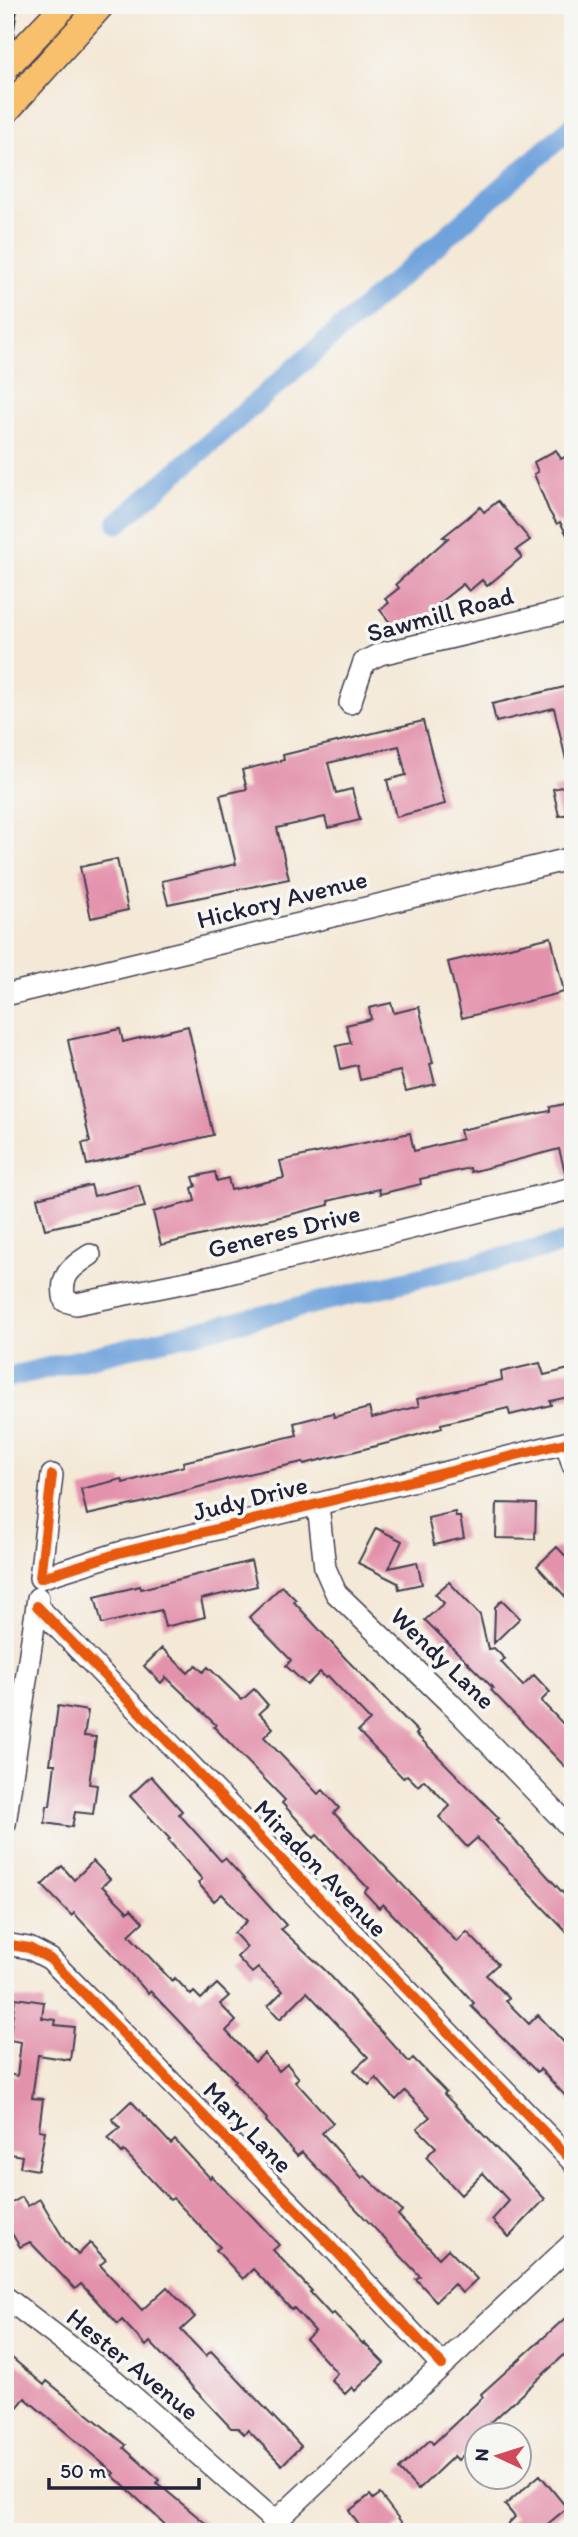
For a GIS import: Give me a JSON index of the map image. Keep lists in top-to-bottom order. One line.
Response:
{"streets":{"street":["Sawmill Road","Hickory Avenue","Generes Drive","Judy Drive","Wendy Lane","Miradon Avenue","Mary Lane","Hester Avenue"]},"crossings":[["Judy Drive","Wendy Lane"]],"scale_bar":"50 m","north":"left"}
